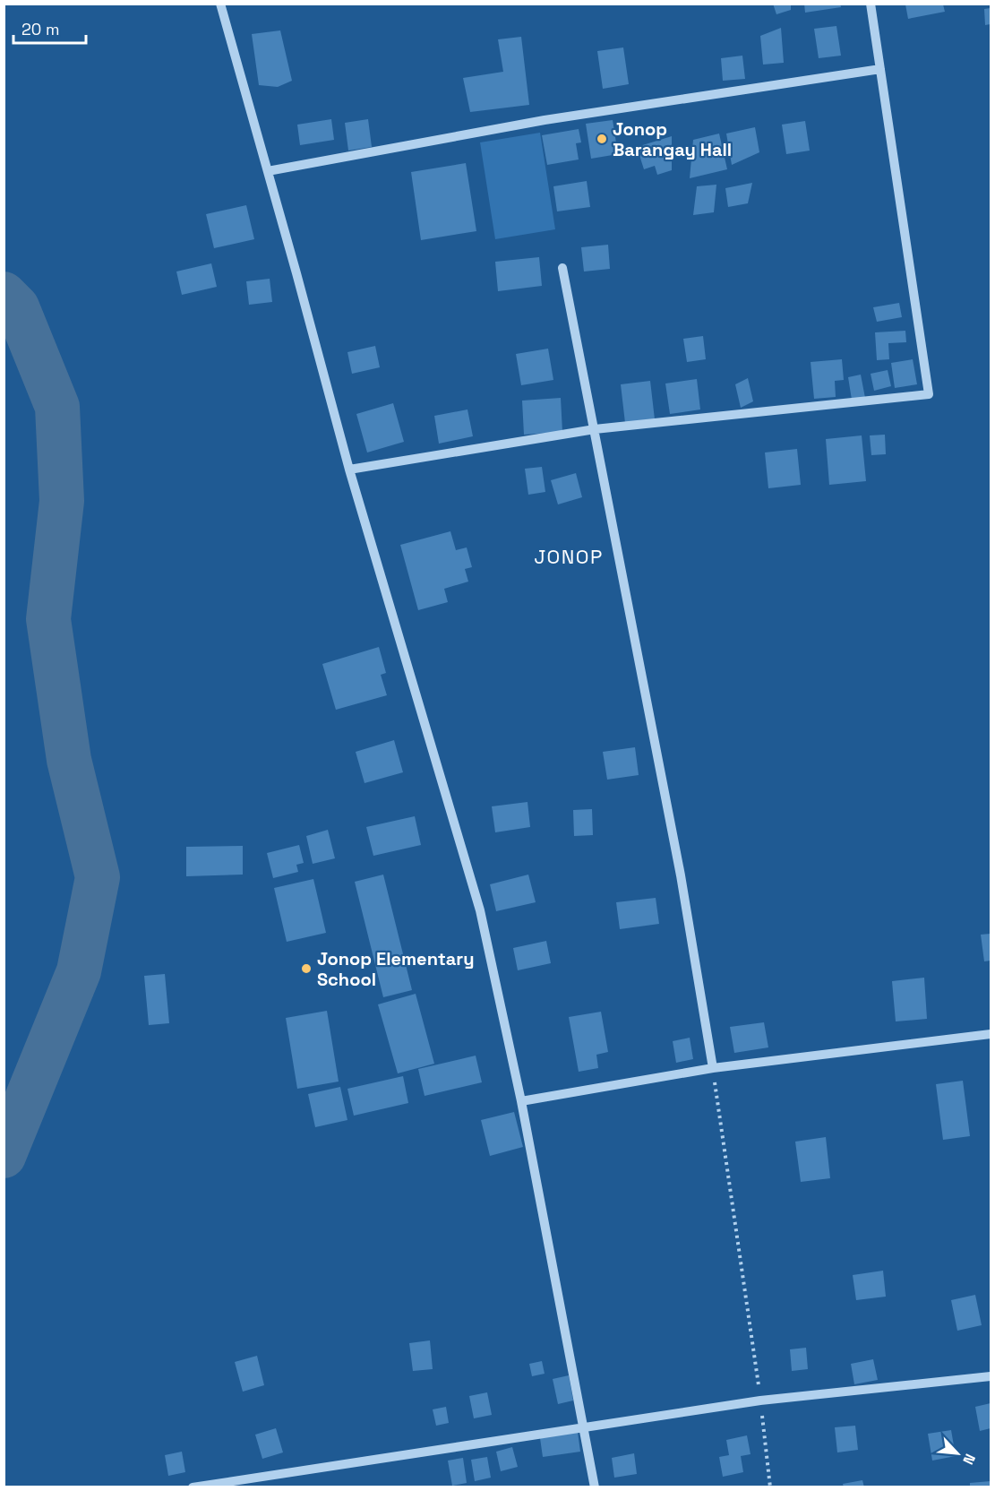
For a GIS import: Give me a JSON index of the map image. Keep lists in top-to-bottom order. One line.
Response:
{"districts":["JONOP"],"places":["Jonop Barangay Hall","Jonop Elementary School"],"scale_bar":"20 m","north":"bottom right"}
